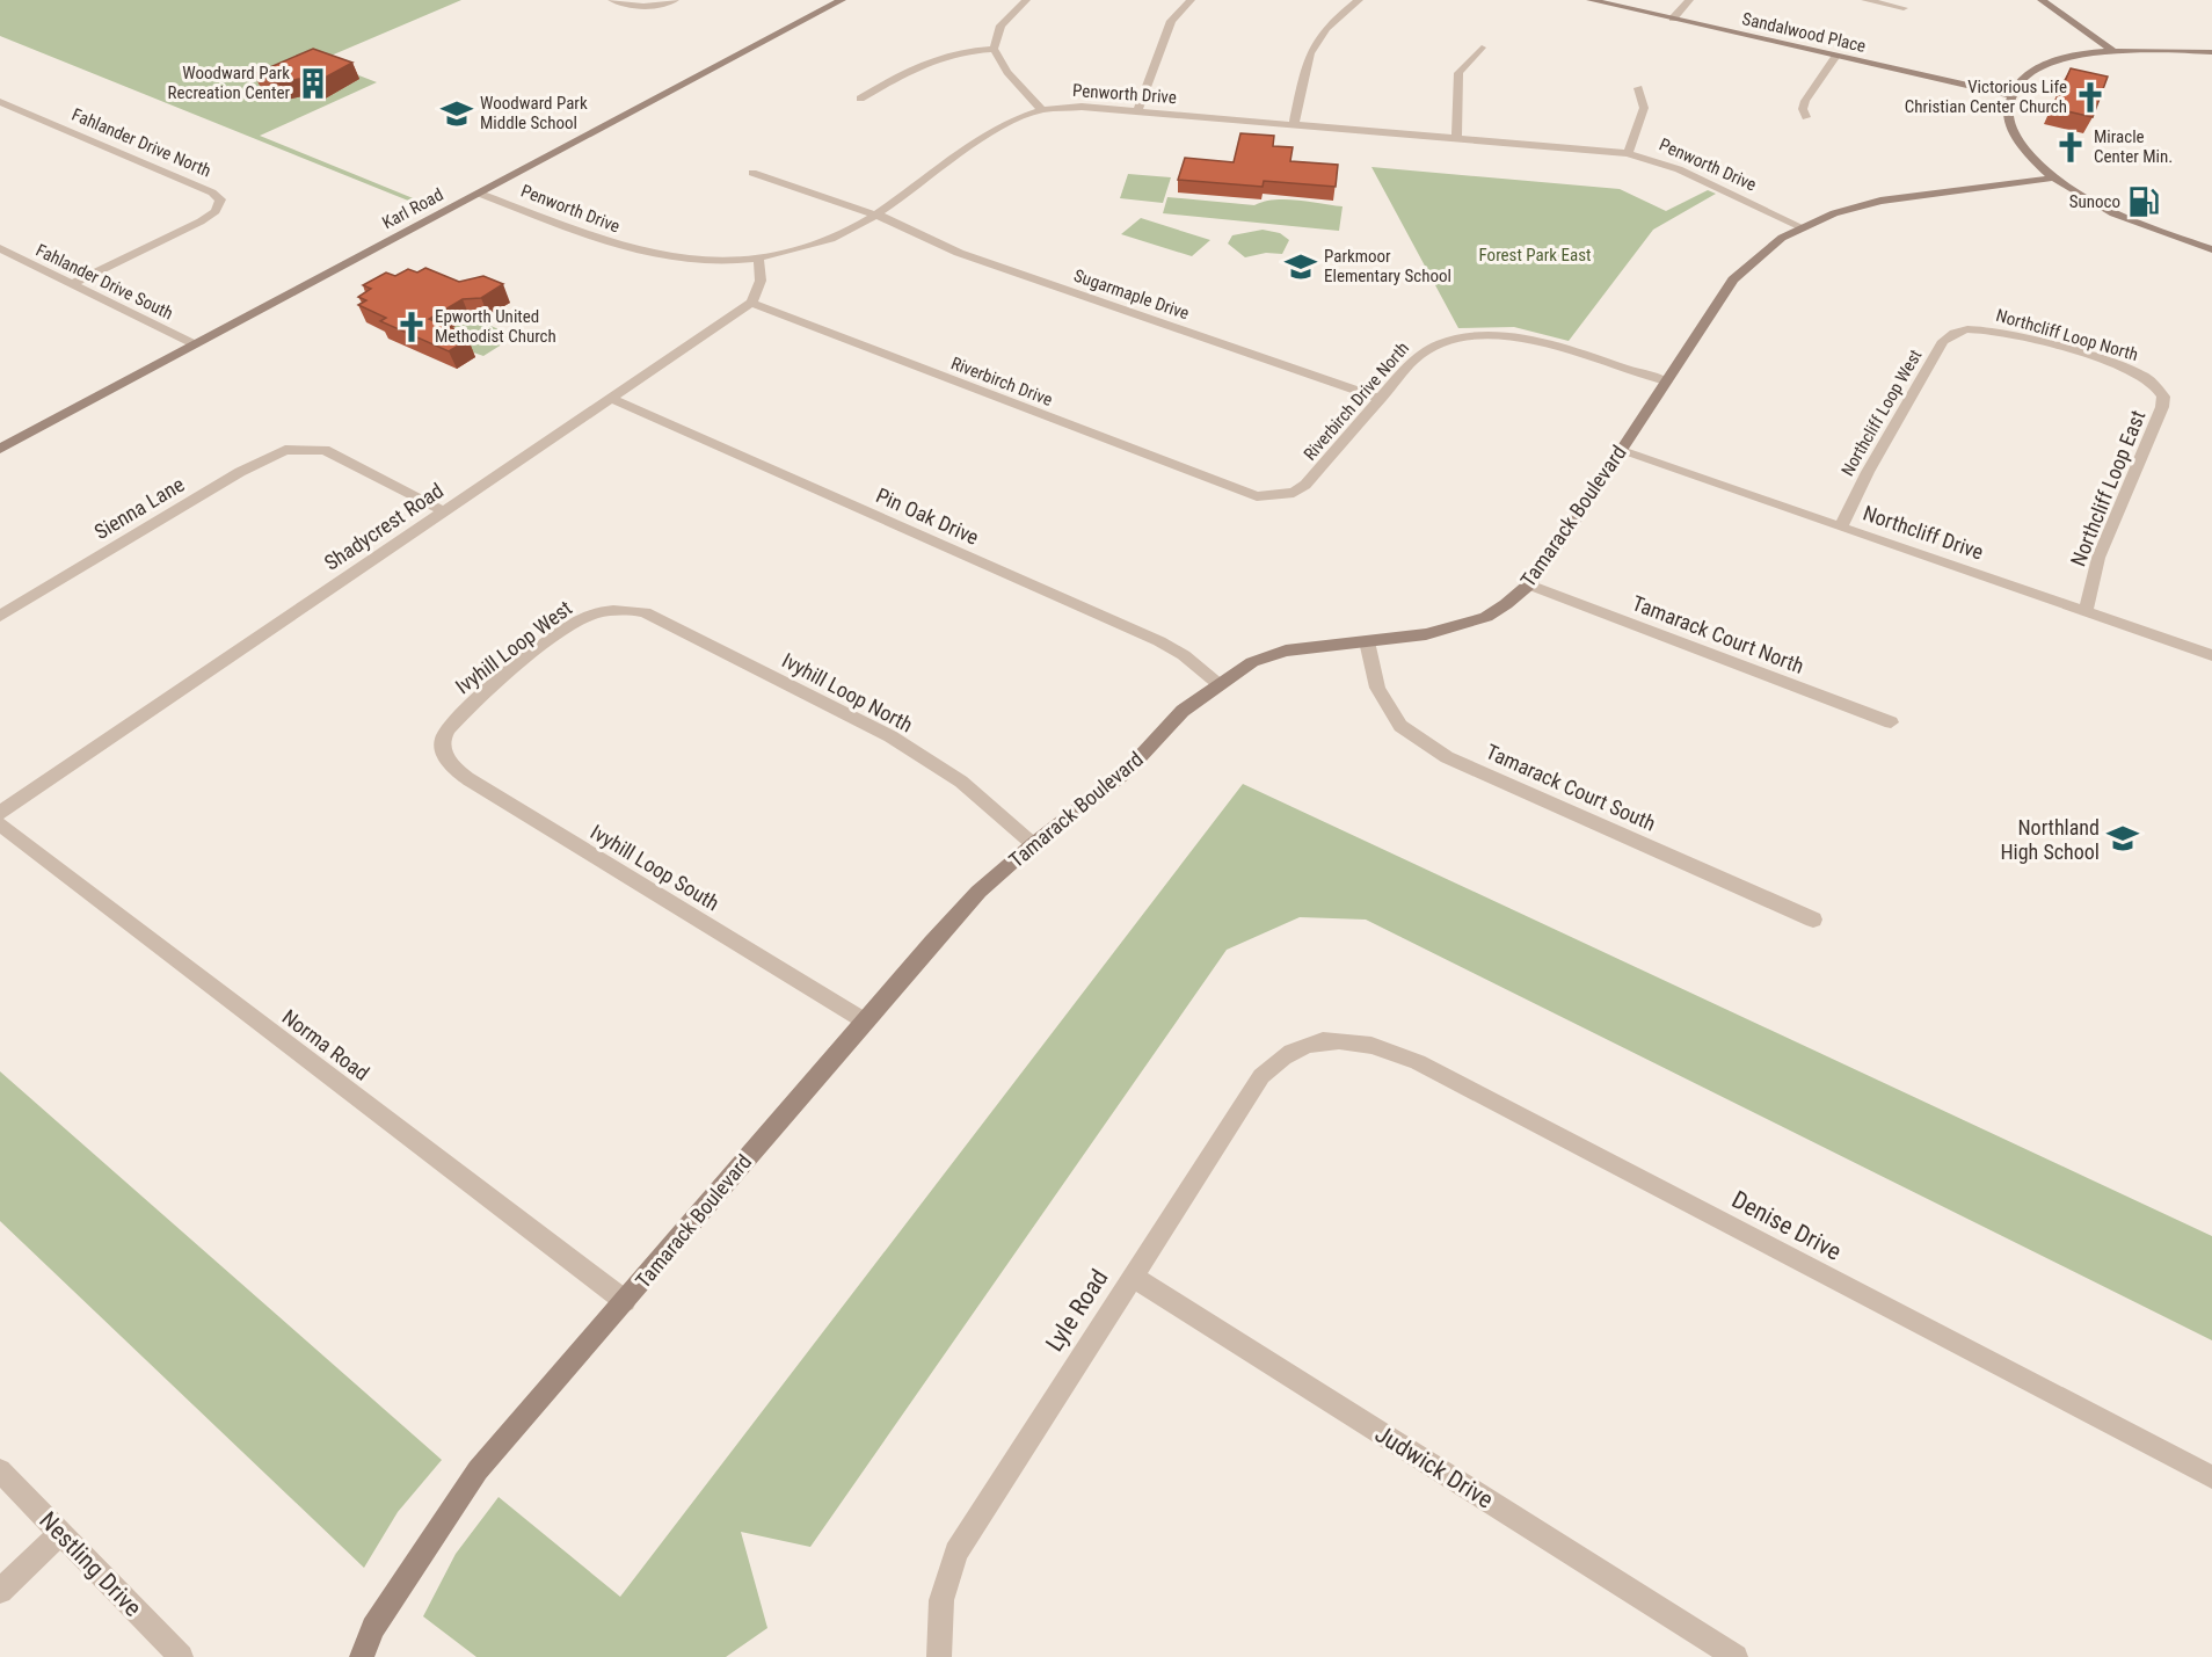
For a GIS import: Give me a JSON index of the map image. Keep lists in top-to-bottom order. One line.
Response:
{"streets":{"street":["Sandalwood Place","Penworth Drive","Fahlander Drive North","Karl Road","Fahlander Drive South","Sugarmaple Drive","Northcliff Loop North","Riverbirch Drive","Riverbirch Drive North","Northcliff Loop West","Northcliff Loop East","Sienna Lane","Pin Oak Drive","Tamarack Boulevard","Shadycrest Road","Northcliff Drive","Tamarack Court North","Ivyhill Loop West","Ivyhill Loop North","Tamarack Court South","Ivyhill Loop South","Norma Road","Denise Drive","Lyle Road","Judwick Drive","Nestling Drive"]},"crossings":[["Penworth Drive","Karl Road"],["Penworth Drive","Sugarmaple Drive"],["Penworth Drive","Tamarack Boulevard"],["Fahlander Drive North","Fahlander Drive South"],["Karl Road","Fahlander Drive South"],["Sugarmaple Drive","Riverbirch Drive North"],["Northcliff Loop North","Northcliff Loop West"],["Northcliff Loop North","Northcliff Loop East"],["Riverbirch Drive","Riverbirch Drive North"],["Riverbirch Drive","Shadycrest Road"],["Riverbirch Drive North","Tamarack Boulevard"],["Northcliff Loop West","Northcliff Drive"],["Northcliff Loop East","Northcliff Drive"],["Sienna Lane","Shadycrest Road"],["Pin Oak Drive","Tamarack Boulevard"],["Pin Oak Drive","Shadycrest Road"],["Tamarack Boulevard","Northcliff Drive"],["Tamarack Boulevard","Tamarack Court North"],["Tamarack Boulevard","Ivyhill Loop North"],["Tamarack Boulevard","Tamarack Court South"],["Tamarack Boulevard","Ivyhill Loop South"],["Tamarack Boulevard","Norma Road"],["Ivyhill Loop West","Ivyhill Loop North"],["Ivyhill Loop West","Ivyhill Loop South"],["Denise Drive","Lyle Road"],["Lyle Road","Judwick Drive"]],"parks":["Forest Park East"],"places":{"building":["Woodward Park Recreation Center"],"church":["Victorious Life Christian Center Church","Miracle Center Min.","Epworth United Methodist Church"],"school or university":["Woodward Park Middle School","Parkmoor Elementary School","Northland High School"],"fuel station":["Sunoco"]}}
